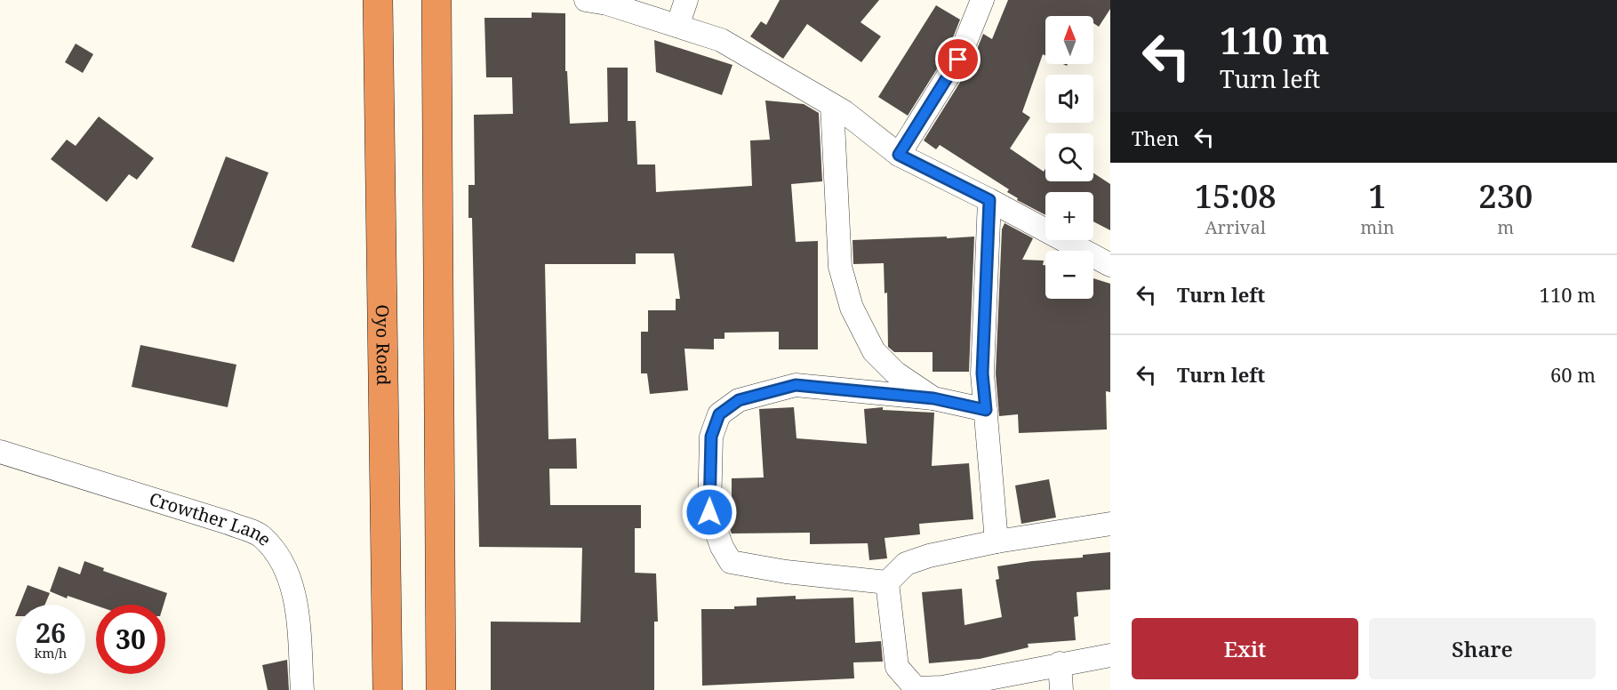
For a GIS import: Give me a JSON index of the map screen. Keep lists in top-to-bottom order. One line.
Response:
{"streets":{"highway":["Oyo Road"],"street":["Crowther Lane"]},"north":"top","page":{"turn":["110 m","Turn left"],"map_buttons":["+","−"],"then":"Then","eta":["15:08","Arrival","1","min","230","m"],"list":[{"name":"Turn left","value":"110 m"},{"name":"Turn left","value":"60 m"}],"speed":"26 km/h","limit":"30","buttons":["Exit","Share"]}}
